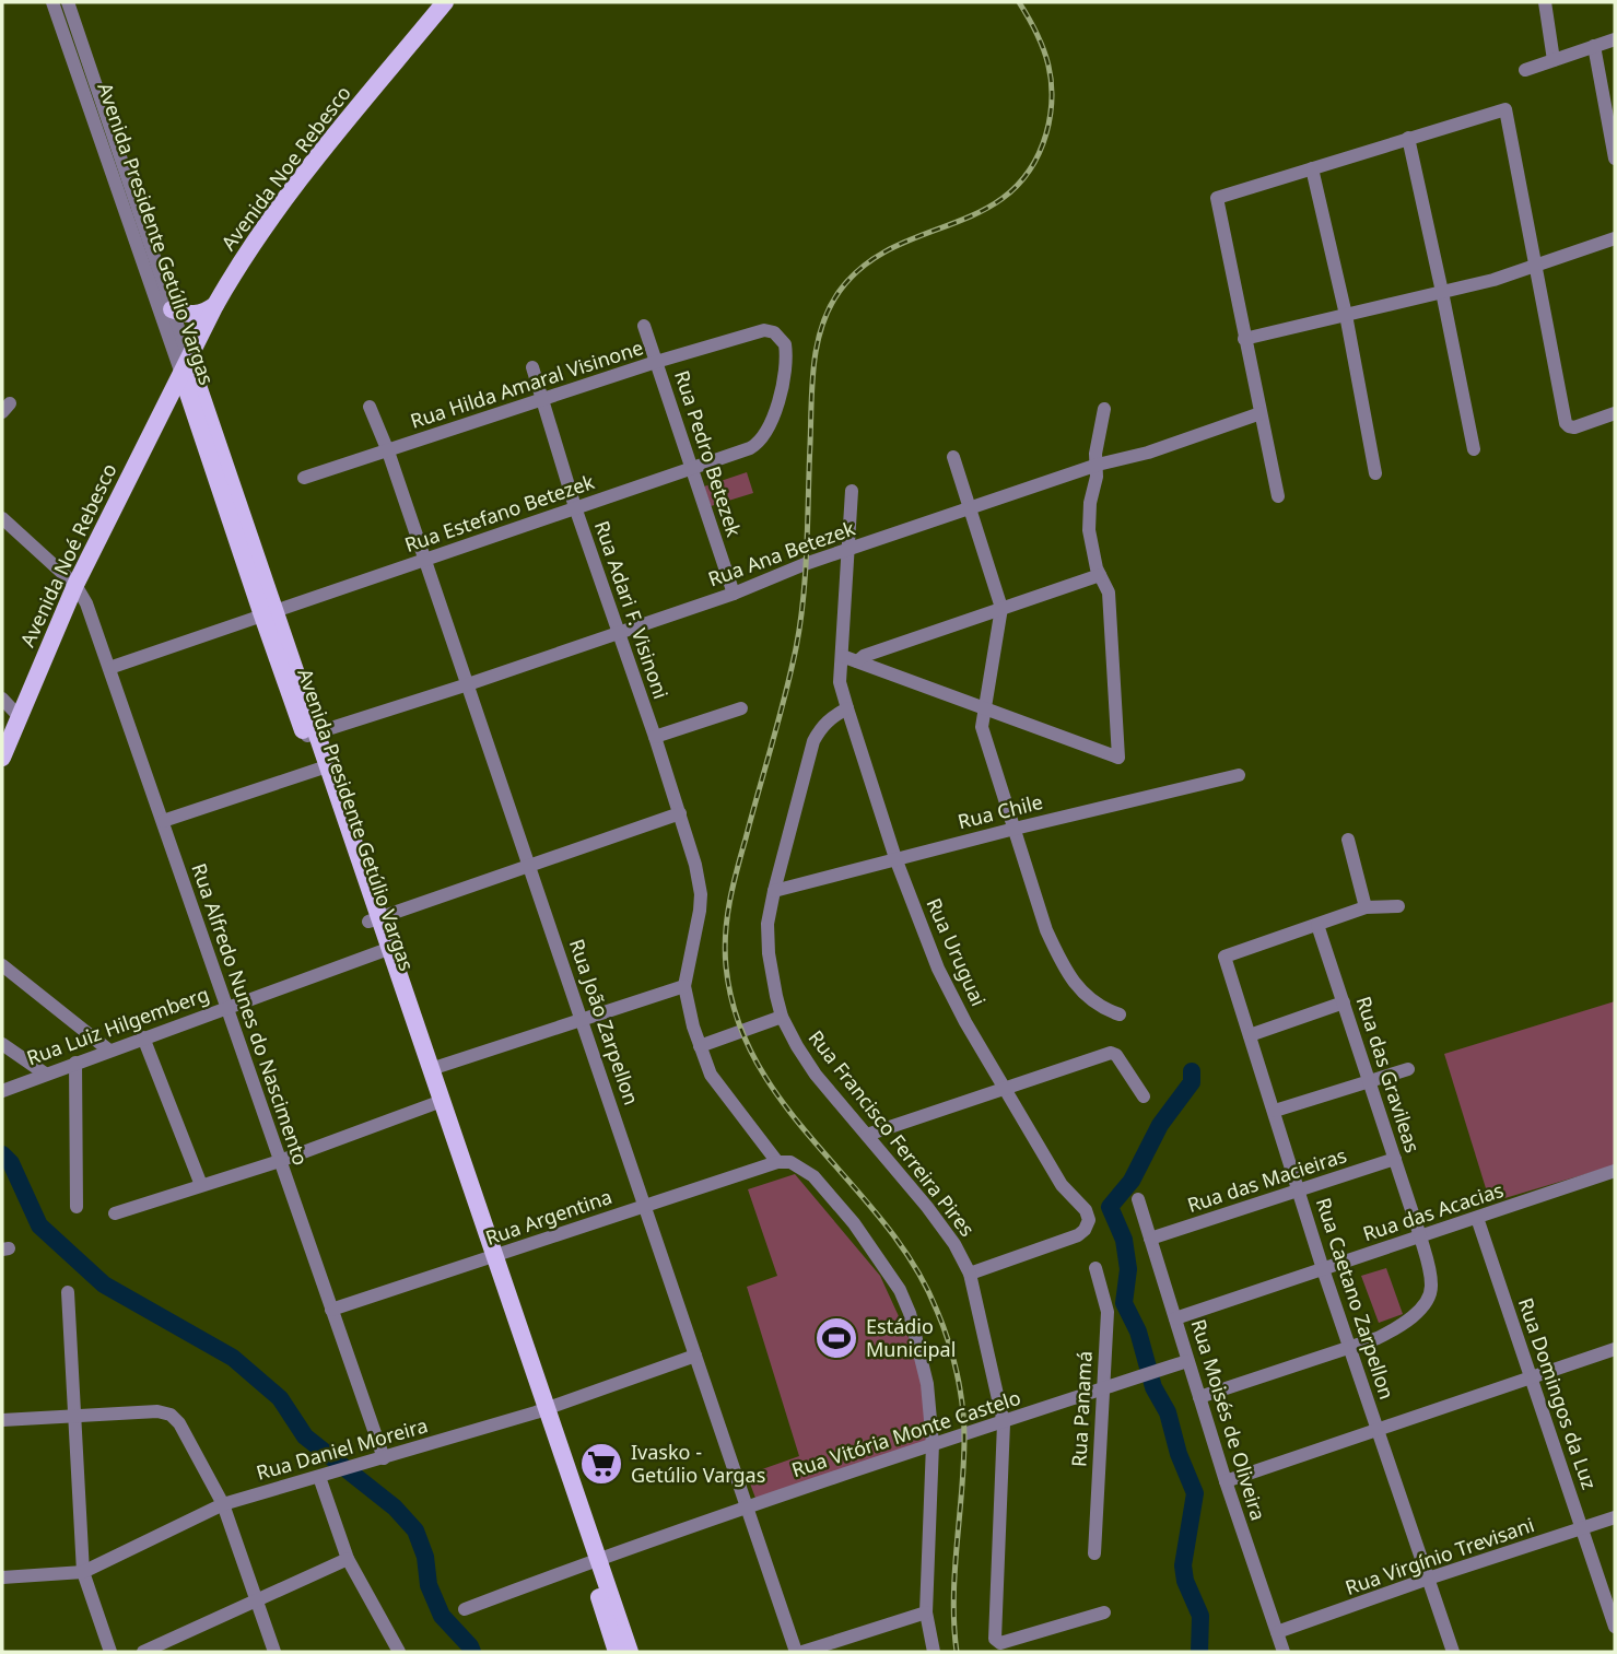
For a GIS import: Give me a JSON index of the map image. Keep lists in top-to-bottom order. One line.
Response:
{"streets":{"main road":["Avenida Noe Rebesco","Avenida Presidente Getúlio Vargas","Avenida Noé Rebesco"],"street":["Rua Hilda Amaral Visinone","Rua Pedro Betezek","Rua Estefano Betezek","Rua Ana Betezek","Rua Adari F. Visinoni","Rua Chile","Rua Uruguai","Rua Alfredo Nunes do Nascimento","Rua João Zarpellon","Rua Luiz Hilgemberg","Rua das Gravileas","Rua Francisco Ferreira Pires","Rua das Macieiras","Rua das Acacias","Rua Argentina","Rua Caetano Zarpellon","Rua Domingos da Luz","Rua Panamá","Rua Moisés de Oliveira","Rua Vitória Monte Castelo","Rua Daniel Moreira","Rua Virgínio Trevisani"]},"crossings":[["Avenida Noe Rebesco","Avenida Presidente Getúlio Vargas"],["Avenida Noe Rebesco","Avenida Noé Rebesco"],["Avenida Presidente Getúlio Vargas","Rua Estefano Betezek"],["Avenida Presidente Getúlio Vargas","Rua Ana Betezek"],["Avenida Presidente Getúlio Vargas","Avenida Noé Rebesco"],["Avenida Presidente Getúlio Vargas","Rua Luiz Hilgemberg"],["Avenida Presidente Getúlio Vargas","Rua Argentina"],["Avenida Presidente Getúlio Vargas","Rua Vitória Monte Castelo"],["Avenida Presidente Getúlio Vargas","Rua Daniel Moreira"],["Rua Hilda Amaral Visinone","Rua Pedro Betezek"],["Rua Hilda Amaral Visinone","Rua Estefano Betezek"],["Rua Hilda Amaral Visinone","Rua Adari F. Visinoni"],["Rua Hilda Amaral Visinone","Rua João Zarpellon"],["Rua Pedro Betezek","Rua Estefano Betezek"],["Rua Pedro Betezek","Rua Ana Betezek"],["Rua Estefano Betezek","Rua Adari F. Visinoni"],["Rua Estefano Betezek","Rua Alfredo Nunes do Nascimento"],["Rua Estefano Betezek","Rua João Zarpellon"],["Rua Ana Betezek","Rua Adari F. Visinoni"],["Rua Ana Betezek","Rua Uruguai"],["Rua Ana Betezek","Rua João Zarpellon"],["Avenida Noé Rebesco","Rua Alfredo Nunes do Nascimento"],["Rua Chile","Rua Uruguai"],["Rua Chile","Rua Francisco Ferreira Pires"],["Rua Uruguai","Rua Francisco Ferreira Pires"],["Rua Alfredo Nunes do Nascimento","Rua Luiz Hilgemberg"],["Rua Alfredo Nunes do Nascimento","Rua Argentina"],["Rua Alfredo Nunes do Nascimento","Rua Daniel Moreira"],["Rua João Zarpellon","Rua Argentina"],["Rua João Zarpellon","Rua Vitória Monte Castelo"],["Rua João Zarpellon","Rua Daniel Moreira"],["Rua das Gravileas","Rua das Macieiras"],["Rua das Gravileas","Rua das Acacias"],["Rua das Gravileas","Rua Caetano Zarpellon"],["Rua das Gravileas","Rua Moisés de Oliveira"],["Rua Francisco Ferreira Pires","Rua Vitória Monte Castelo"],["Rua das Macieiras","Rua Caetano Zarpellon"],["Rua das Macieiras","Rua Moisés de Oliveira"],["Rua das Acacias","Rua Caetano Zarpellon"],["Rua das Acacias","Rua Domingos da Luz"],["Rua das Acacias","Rua Moisés de Oliveira"],["Rua Caetano Zarpellon","Rua Virgínio Trevisani"],["Rua Domingos da Luz","Rua Virgínio Trevisani"],["Rua Panamá","Rua Vitória Monte Castelo"],["Rua Moisés de Oliveira","Rua Vitória Monte Castelo"],["Rua Moisés de Oliveira","Rua Virgínio Trevisani"]],"places":{"sports":["Estádio Municipal"],"supermarket":["Ivasko - Getúlio Vargas"]}}
